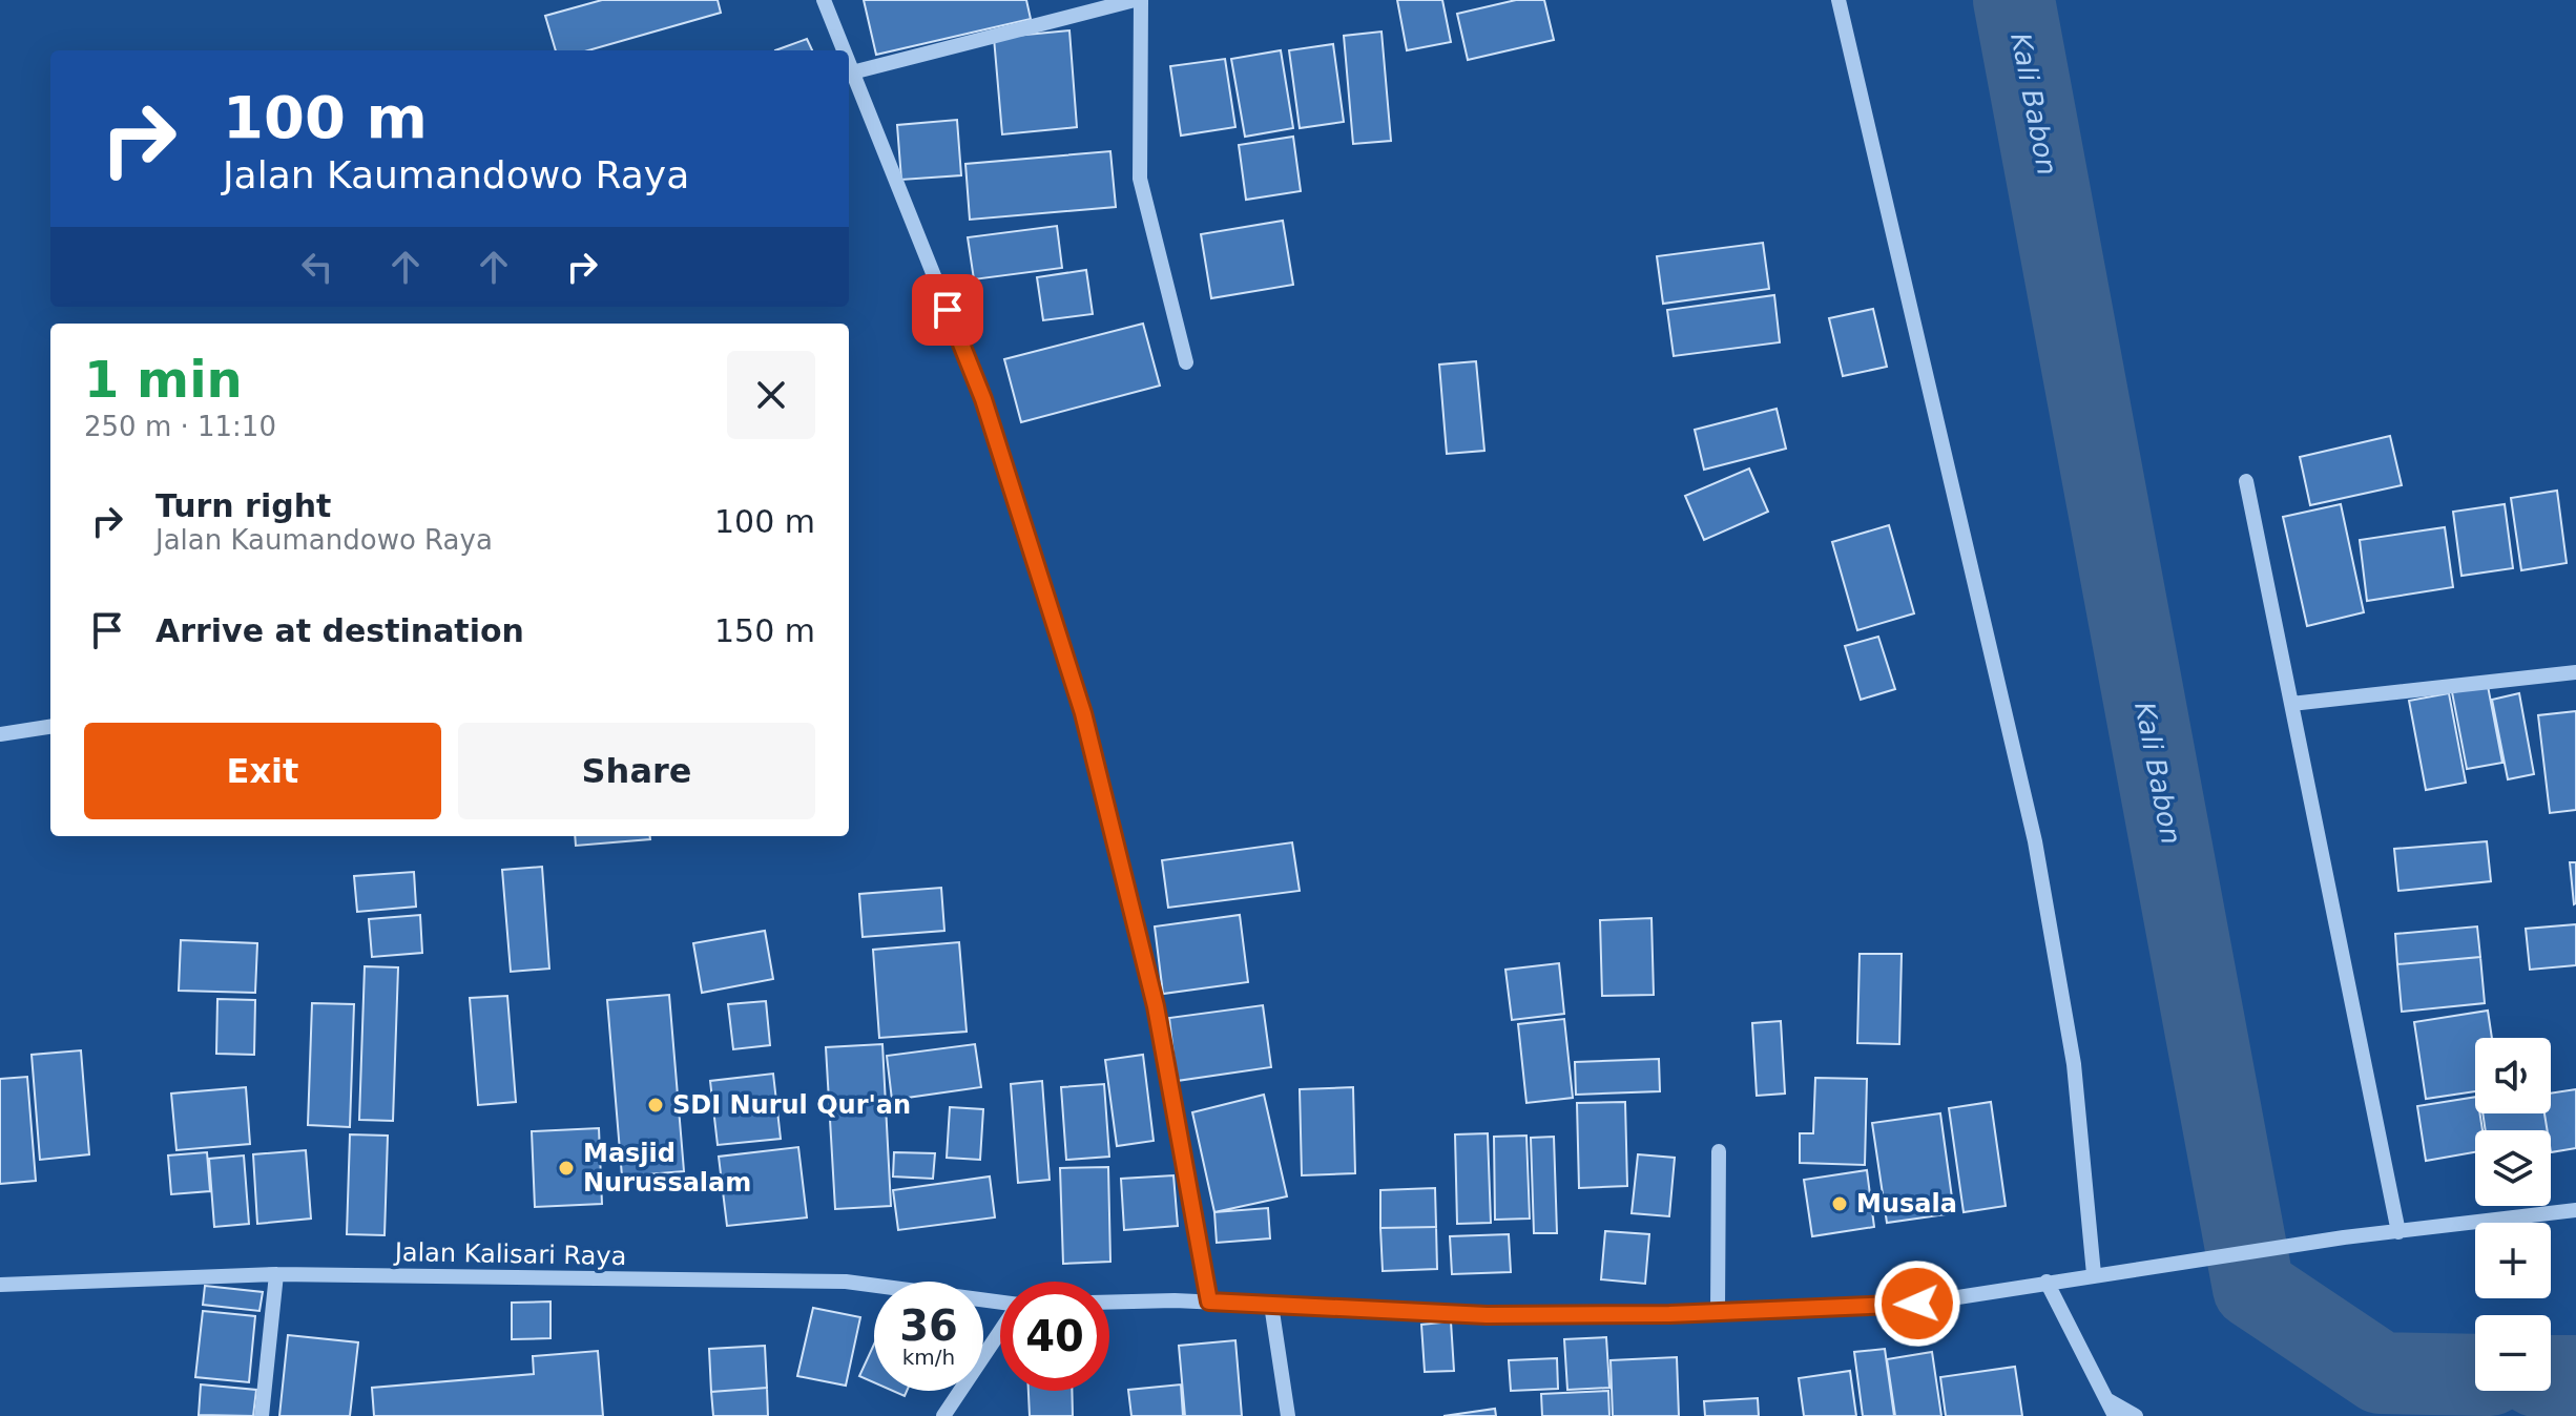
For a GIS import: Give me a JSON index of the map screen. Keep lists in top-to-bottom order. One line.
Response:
{"streets":{"street":["Jalan Kalisari Raya"]},"water":["Kali Babon"],"places":["SDI Nurul Qur'an","Masjid Nurussalam","Musala"],"page":{"turn":["100 m","Jalan Kaumandowo Raya"],"heading":["1 min","250 m · 11:10"],"list":[{"name":"Turn right","note":"Jalan Kaumandowo Raya","value":"100 m"},{"name":"Arrive at destination","value":"150 m"}],"buttons":["Exit","Share"],"map_buttons":["+","−"],"speed":"36 km/h","limit":"40"}}
